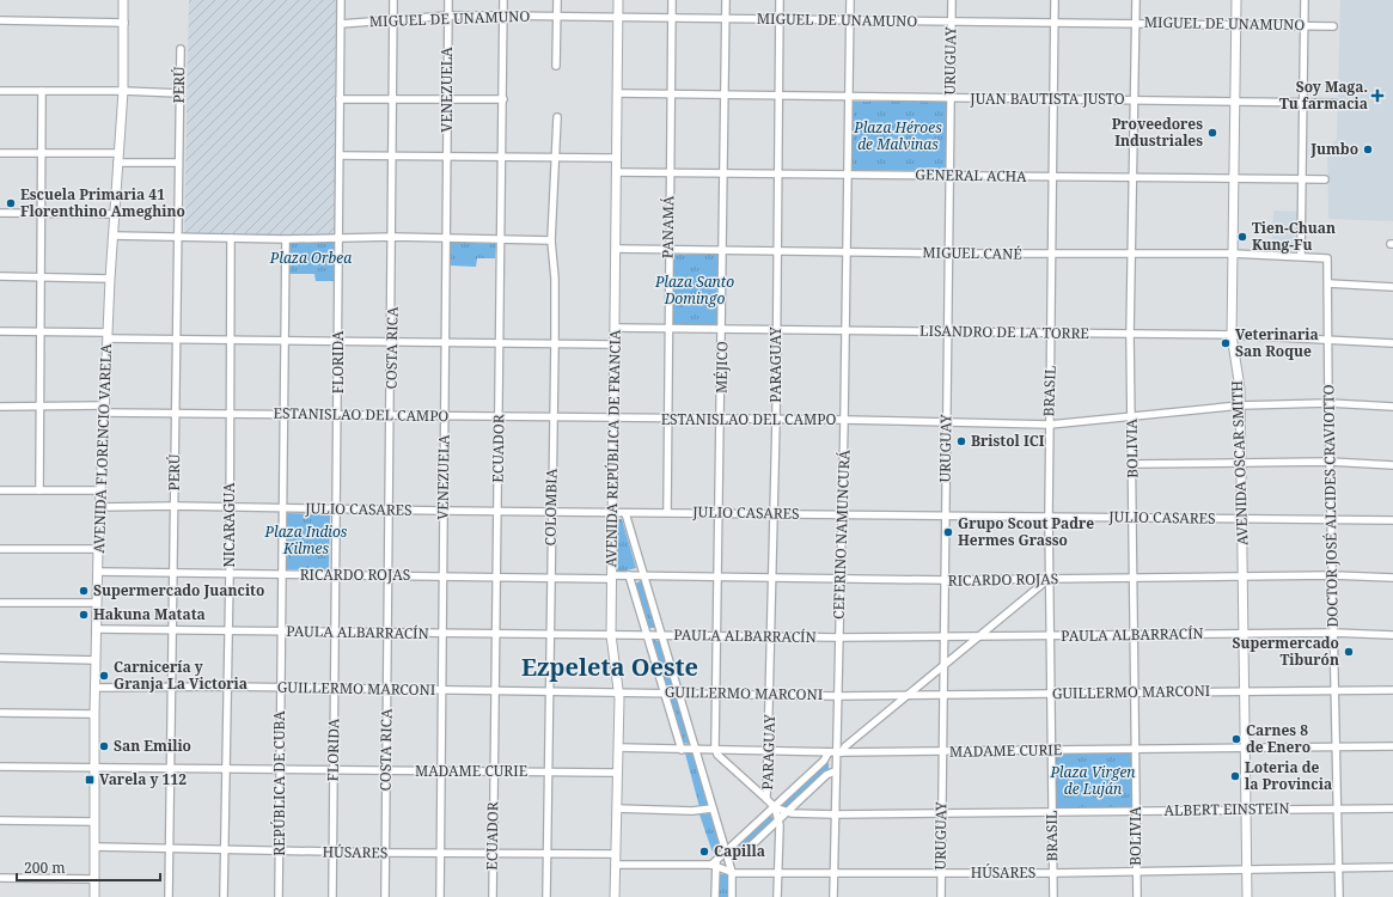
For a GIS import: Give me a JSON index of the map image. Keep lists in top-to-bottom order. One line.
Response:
{"streets":{"main road":["AVENIDA FLORENCIO VARELA","AVENIDA REPÚBLICA DE FRANCIA","AVENIDA OSCAR SMITH"],"street":["MIGUEL DE UNAMUNO","URUGUAY","PERÚ","VENEZUELA","JUAN BAUTISTA JUSTO","GENERAL ACHA","PANAMÁ","MIGUEL CANÉ","LISANDRO DE LA TORRE","COSTA RICA","FLORIDA","PARAGUAY","MÉJICO","BRASIL","ESTANISLAO DEL CAMPO","ECUADOR","BOLIVIA","DOCTOR JOSÉ ALCIDES CRAVIOTTO","COLOMBIA","JULIO CASARES","NICARAGUA","CEFERINO NAMUNCURÁ","RICARDO ROJAS","PAULA ALBARRACÍN","GUILLERMO MARCONI","MADAME CURIE","REPÚBLICA DE CUBA","ALBERT EINSTEIN","HÚSARES"]},"crossings":[["MIGUEL DE UNAMUNO","URUGUAY"],["MIGUEL DE UNAMUNO","VENEZUELA"],["MIGUEL DE UNAMUNO","PANAMÁ"],["MIGUEL DE UNAMUNO","COSTA RICA"],["MIGUEL DE UNAMUNO","FLORIDA"],["MIGUEL DE UNAMUNO","PARAGUAY"],["MIGUEL DE UNAMUNO","MÉJICO"],["MIGUEL DE UNAMUNO","BRASIL"],["MIGUEL DE UNAMUNO","ECUADOR"],["MIGUEL DE UNAMUNO","AVENIDA REPÚBLICA DE FRANCIA"],["MIGUEL DE UNAMUNO","BOLIVIA"],["MIGUEL DE UNAMUNO","AVENIDA OSCAR SMITH"],["MIGUEL DE UNAMUNO","CEFERINO NAMUNCURÁ"],["URUGUAY","JUAN BAUTISTA JUSTO"],["URUGUAY","GENERAL ACHA"],["URUGUAY","MIGUEL CANÉ"],["URUGUAY","LISANDRO DE LA TORRE"],["URUGUAY","ESTANISLAO DEL CAMPO"],["URUGUAY","JULIO CASARES"],["URUGUAY","RICARDO ROJAS"],["URUGUAY","PAULA ALBARRACÍN"],["URUGUAY","GUILLERMO MARCONI"],["URUGUAY","MADAME CURIE"],["URUGUAY","ALBERT EINSTEIN"],["URUGUAY","HÚSARES"],["PERÚ","ESTANISLAO DEL CAMPO"],["PERÚ","JULIO CASARES"],["PERÚ","RICARDO ROJAS"],["PERÚ","PAULA ALBARRACÍN"],["PERÚ","GUILLERMO MARCONI"],["PERÚ","MADAME CURIE"],["PERÚ","HÚSARES"],["VENEZUELA","ESTANISLAO DEL CAMPO"],["VENEZUELA","JULIO CASARES"],["VENEZUELA","RICARDO ROJAS"],["VENEZUELA","PAULA ALBARRACÍN"],["VENEZUELA","GUILLERMO MARCONI"],["VENEZUELA","MADAME CURIE"],["VENEZUELA","HÚSARES"],["JUAN BAUTISTA JUSTO","PANAMÁ"],["JUAN BAUTISTA JUSTO","PARAGUAY"],["JUAN BAUTISTA JUSTO","MÉJICO"],["JUAN BAUTISTA JUSTO","BRASIL"],["JUAN BAUTISTA JUSTO","AVENIDA REPÚBLICA DE FRANCIA"],["JUAN BAUTISTA JUSTO","BOLIVIA"],["JUAN BAUTISTA JUSTO","AVENIDA OSCAR SMITH"],["JUAN BAUTISTA JUSTO","CEFERINO NAMUNCURÁ"],["GENERAL ACHA","PANAMÁ"],["GENERAL ACHA","PARAGUAY"],["GENERAL ACHA","MÉJICO"],["GENERAL ACHA","BRASIL"],["GENERAL ACHA","AVENIDA REPÚBLICA DE FRANCIA"],["GENERAL ACHA","BOLIVIA"],["GENERAL ACHA","AVENIDA OSCAR SMITH"],["GENERAL ACHA","CEFERINO NAMUNCURÁ"],["PANAMÁ","MIGUEL CANÉ"],["PANAMÁ","LISANDRO DE LA TORRE"],["PANAMÁ","ESTANISLAO DEL CAMPO"],["PANAMÁ","JULIO CASARES"],["MIGUEL CANÉ","PARAGUAY"],["MIGUEL CANÉ","MÉJICO"],["MIGUEL CANÉ","BRASIL"],["MIGUEL CANÉ","AVENIDA REPÚBLICA DE FRANCIA"],["MIGUEL CANÉ","BOLIVIA"],["MIGUEL CANÉ","AVENIDA OSCAR SMITH"],["MIGUEL CANÉ","DOCTOR JOSÉ ALCIDES CRAVIOTTO"],["MIGUEL CANÉ","CEFERINO NAMUNCURÁ"],["LISANDRO DE LA TORRE","PARAGUAY"],["LISANDRO DE LA TORRE","MÉJICO"],["LISANDRO DE LA TORRE","BRASIL"],["LISANDRO DE LA TORRE","AVENIDA REPÚBLICA DE FRANCIA"],["LISANDRO DE LA TORRE","BOLIVIA"],["LISANDRO DE LA TORRE","AVENIDA OSCAR SMITH"],["LISANDRO DE LA TORRE","DOCTOR JOSÉ ALCIDES CRAVIOTTO"],["LISANDRO DE LA TORRE","CEFERINO NAMUNCURÁ"],["COSTA RICA","ESTANISLAO DEL CAMPO"],["COSTA RICA","JULIO CASARES"],["COSTA RICA","RICARDO ROJAS"],["COSTA RICA","PAULA ALBARRACÍN"],["COSTA RICA","GUILLERMO MARCONI"],["COSTA RICA","MADAME CURIE"],["COSTA RICA","HÚSARES"],["FLORIDA","ESTANISLAO DEL CAMPO"],["FLORIDA","JULIO CASARES"],["FLORIDA","RICARDO ROJAS"],["FLORIDA","PAULA ALBARRACÍN"],["FLORIDA","GUILLERMO MARCONI"],["FLORIDA","MADAME CURIE"],["FLORIDA","HÚSARES"],["PARAGUAY","ESTANISLAO DEL CAMPO"],["PARAGUAY","JULIO CASARES"],["PARAGUAY","RICARDO ROJAS"],["PARAGUAY","PAULA ALBARRACÍN"],["PARAGUAY","GUILLERMO MARCONI"],["PARAGUAY","MADAME CURIE"],["PARAGUAY","ALBERT EINSTEIN"],["PARAGUAY","HÚSARES"],["MÉJICO","ESTANISLAO DEL CAMPO"],["MÉJICO","JULIO CASARES"],["MÉJICO","RICARDO ROJAS"],["MÉJICO","PAULA ALBARRACÍN"],["MÉJICO","GUILLERMO MARCONI"],["MÉJICO","MADAME CURIE"],["BRASIL","ESTANISLAO DEL CAMPO"],["BRASIL","JULIO CASARES"],["BRASIL","RICARDO ROJAS"],["BRASIL","PAULA ALBARRACÍN"],["BRASIL","GUILLERMO MARCONI"],["BRASIL","MADAME CURIE"],["BRASIL","ALBERT EINSTEIN"],["BRASIL","HÚSARES"],["ESTANISLAO DEL CAMPO","AVENIDA FLORENCIO VARELA"],["ESTANISLAO DEL CAMPO","ECUADOR"],["ESTANISLAO DEL CAMPO","AVENIDA REPÚBLICA DE FRANCIA"],["ESTANISLAO DEL CAMPO","BOLIVIA"],["ESTANISLAO DEL CAMPO","AVENIDA OSCAR SMITH"],["ESTANISLAO DEL CAMPO","DOCTOR JOSÉ ALCIDES CRAVIOTTO"],["ESTANISLAO DEL CAMPO","COLOMBIA"],["ESTANISLAO DEL CAMPO","NICARAGUA"],["ESTANISLAO DEL CAMPO","CEFERINO NAMUNCURÁ"],["ESTANISLAO DEL CAMPO","REPÚBLICA DE CUBA"],["AVENIDA FLORENCIO VARELA","JULIO CASARES"],["AVENIDA FLORENCIO VARELA","RICARDO ROJAS"],["AVENIDA FLORENCIO VARELA","PAULA ALBARRACÍN"],["AVENIDA FLORENCIO VARELA","GUILLERMO MARCONI"],["AVENIDA FLORENCIO VARELA","MADAME CURIE"],["AVENIDA FLORENCIO VARELA","HÚSARES"],["ECUADOR","JULIO CASARES"],["ECUADOR","RICARDO ROJAS"],["ECUADOR","PAULA ALBARRACÍN"],["ECUADOR","GUILLERMO MARCONI"],["ECUADOR","MADAME CURIE"],["ECUADOR","HÚSARES"],["AVENIDA REPÚBLICA DE FRANCIA","JULIO CASARES"],["AVENIDA REPÚBLICA DE FRANCIA","RICARDO ROJAS"],["AVENIDA REPÚBLICA DE FRANCIA","PAULA ALBARRACÍN"],["AVENIDA REPÚBLICA DE FRANCIA","GUILLERMO MARCONI"],["AVENIDA REPÚBLICA DE FRANCIA","MADAME CURIE"],["AVENIDA REPÚBLICA DE FRANCIA","HÚSARES"],["BOLIVIA","JULIO CASARES"],["BOLIVIA","RICARDO ROJAS"],["BOLIVIA","PAULA ALBARRACÍN"],["BOLIVIA","GUILLERMO MARCONI"],["BOLIVIA","MADAME CURIE"],["BOLIVIA","ALBERT EINSTEIN"],["BOLIVIA","HÚSARES"],["AVENIDA OSCAR SMITH","JULIO CASARES"],["AVENIDA OSCAR SMITH","RICARDO ROJAS"],["AVENIDA OSCAR SMITH","PAULA ALBARRACÍN"],["AVENIDA OSCAR SMITH","GUILLERMO MARCONI"],["AVENIDA OSCAR SMITH","MADAME CURIE"],["AVENIDA OSCAR SMITH","ALBERT EINSTEIN"],["AVENIDA OSCAR SMITH","HÚSARES"],["DOCTOR JOSÉ ALCIDES CRAVIOTTO","JULIO CASARES"],["DOCTOR JOSÉ ALCIDES CRAVIOTTO","RICARDO ROJAS"],["DOCTOR JOSÉ ALCIDES CRAVIOTTO","PAULA ALBARRACÍN"],["DOCTOR JOSÉ ALCIDES CRAVIOTTO","GUILLERMO MARCONI"],["DOCTOR JOSÉ ALCIDES CRAVIOTTO","MADAME CURIE"],["DOCTOR JOSÉ ALCIDES CRAVIOTTO","ALBERT EINSTEIN"],["DOCTOR JOSÉ ALCIDES CRAVIOTTO","HÚSARES"],["COLOMBIA","JULIO CASARES"],["COLOMBIA","RICARDO ROJAS"],["COLOMBIA","PAULA ALBARRACÍN"],["COLOMBIA","GUILLERMO MARCONI"],["COLOMBIA","MADAME CURIE"],["COLOMBIA","HÚSARES"],["JULIO CASARES","NICARAGUA"],["JULIO CASARES","CEFERINO NAMUNCURÁ"],["JULIO CASARES","REPÚBLICA DE CUBA"],["NICARAGUA","RICARDO ROJAS"],["NICARAGUA","PAULA ALBARRACÍN"],["NICARAGUA","GUILLERMO MARCONI"],["NICARAGUA","MADAME CURIE"],["NICARAGUA","HÚSARES"],["CEFERINO NAMUNCURÁ","RICARDO ROJAS"],["CEFERINO NAMUNCURÁ","PAULA ALBARRACÍN"],["CEFERINO NAMUNCURÁ","GUILLERMO MARCONI"],["CEFERINO NAMUNCURÁ","MADAME CURIE"],["CEFERINO NAMUNCURÁ","ALBERT EINSTEIN"],["CEFERINO NAMUNCURÁ","HÚSARES"],["RICARDO ROJAS","REPÚBLICA DE CUBA"],["PAULA ALBARRACÍN","REPÚBLICA DE CUBA"],["GUILLERMO MARCONI","REPÚBLICA DE CUBA"],["MADAME CURIE","REPÚBLICA DE CUBA"],["REPÚBLICA DE CUBA","HÚSARES"]],"districts":["Ezpeleta Oeste"],"parks":["Plaza Héroes de Malvinas","Plaza Orbea","Plaza Santo Domingo","Plaza Indios Kilmes","Plaza Virgen de Luján"],"places":{"health":["Soy Maga. Tu farmacia"],"other":["Proveedores Industriales","Jumbo","Escuela Primaria 41 Florenthino Ameghino","Tien-Chuan Kung-Fu","Veterinaria San Roque","Bristol ICI","Grupo Scout Padre Hermes Grasso","Supermercado Juancito","Hakuna Matata","Supermercado Tiburón","Carnicería y Granja La Victoria","Carnes 8 de Enero","San Emilio","Loteria de la Provincia","Capilla"],"transit":["Varela y 112"]},"scale_bar":"200 m"}
